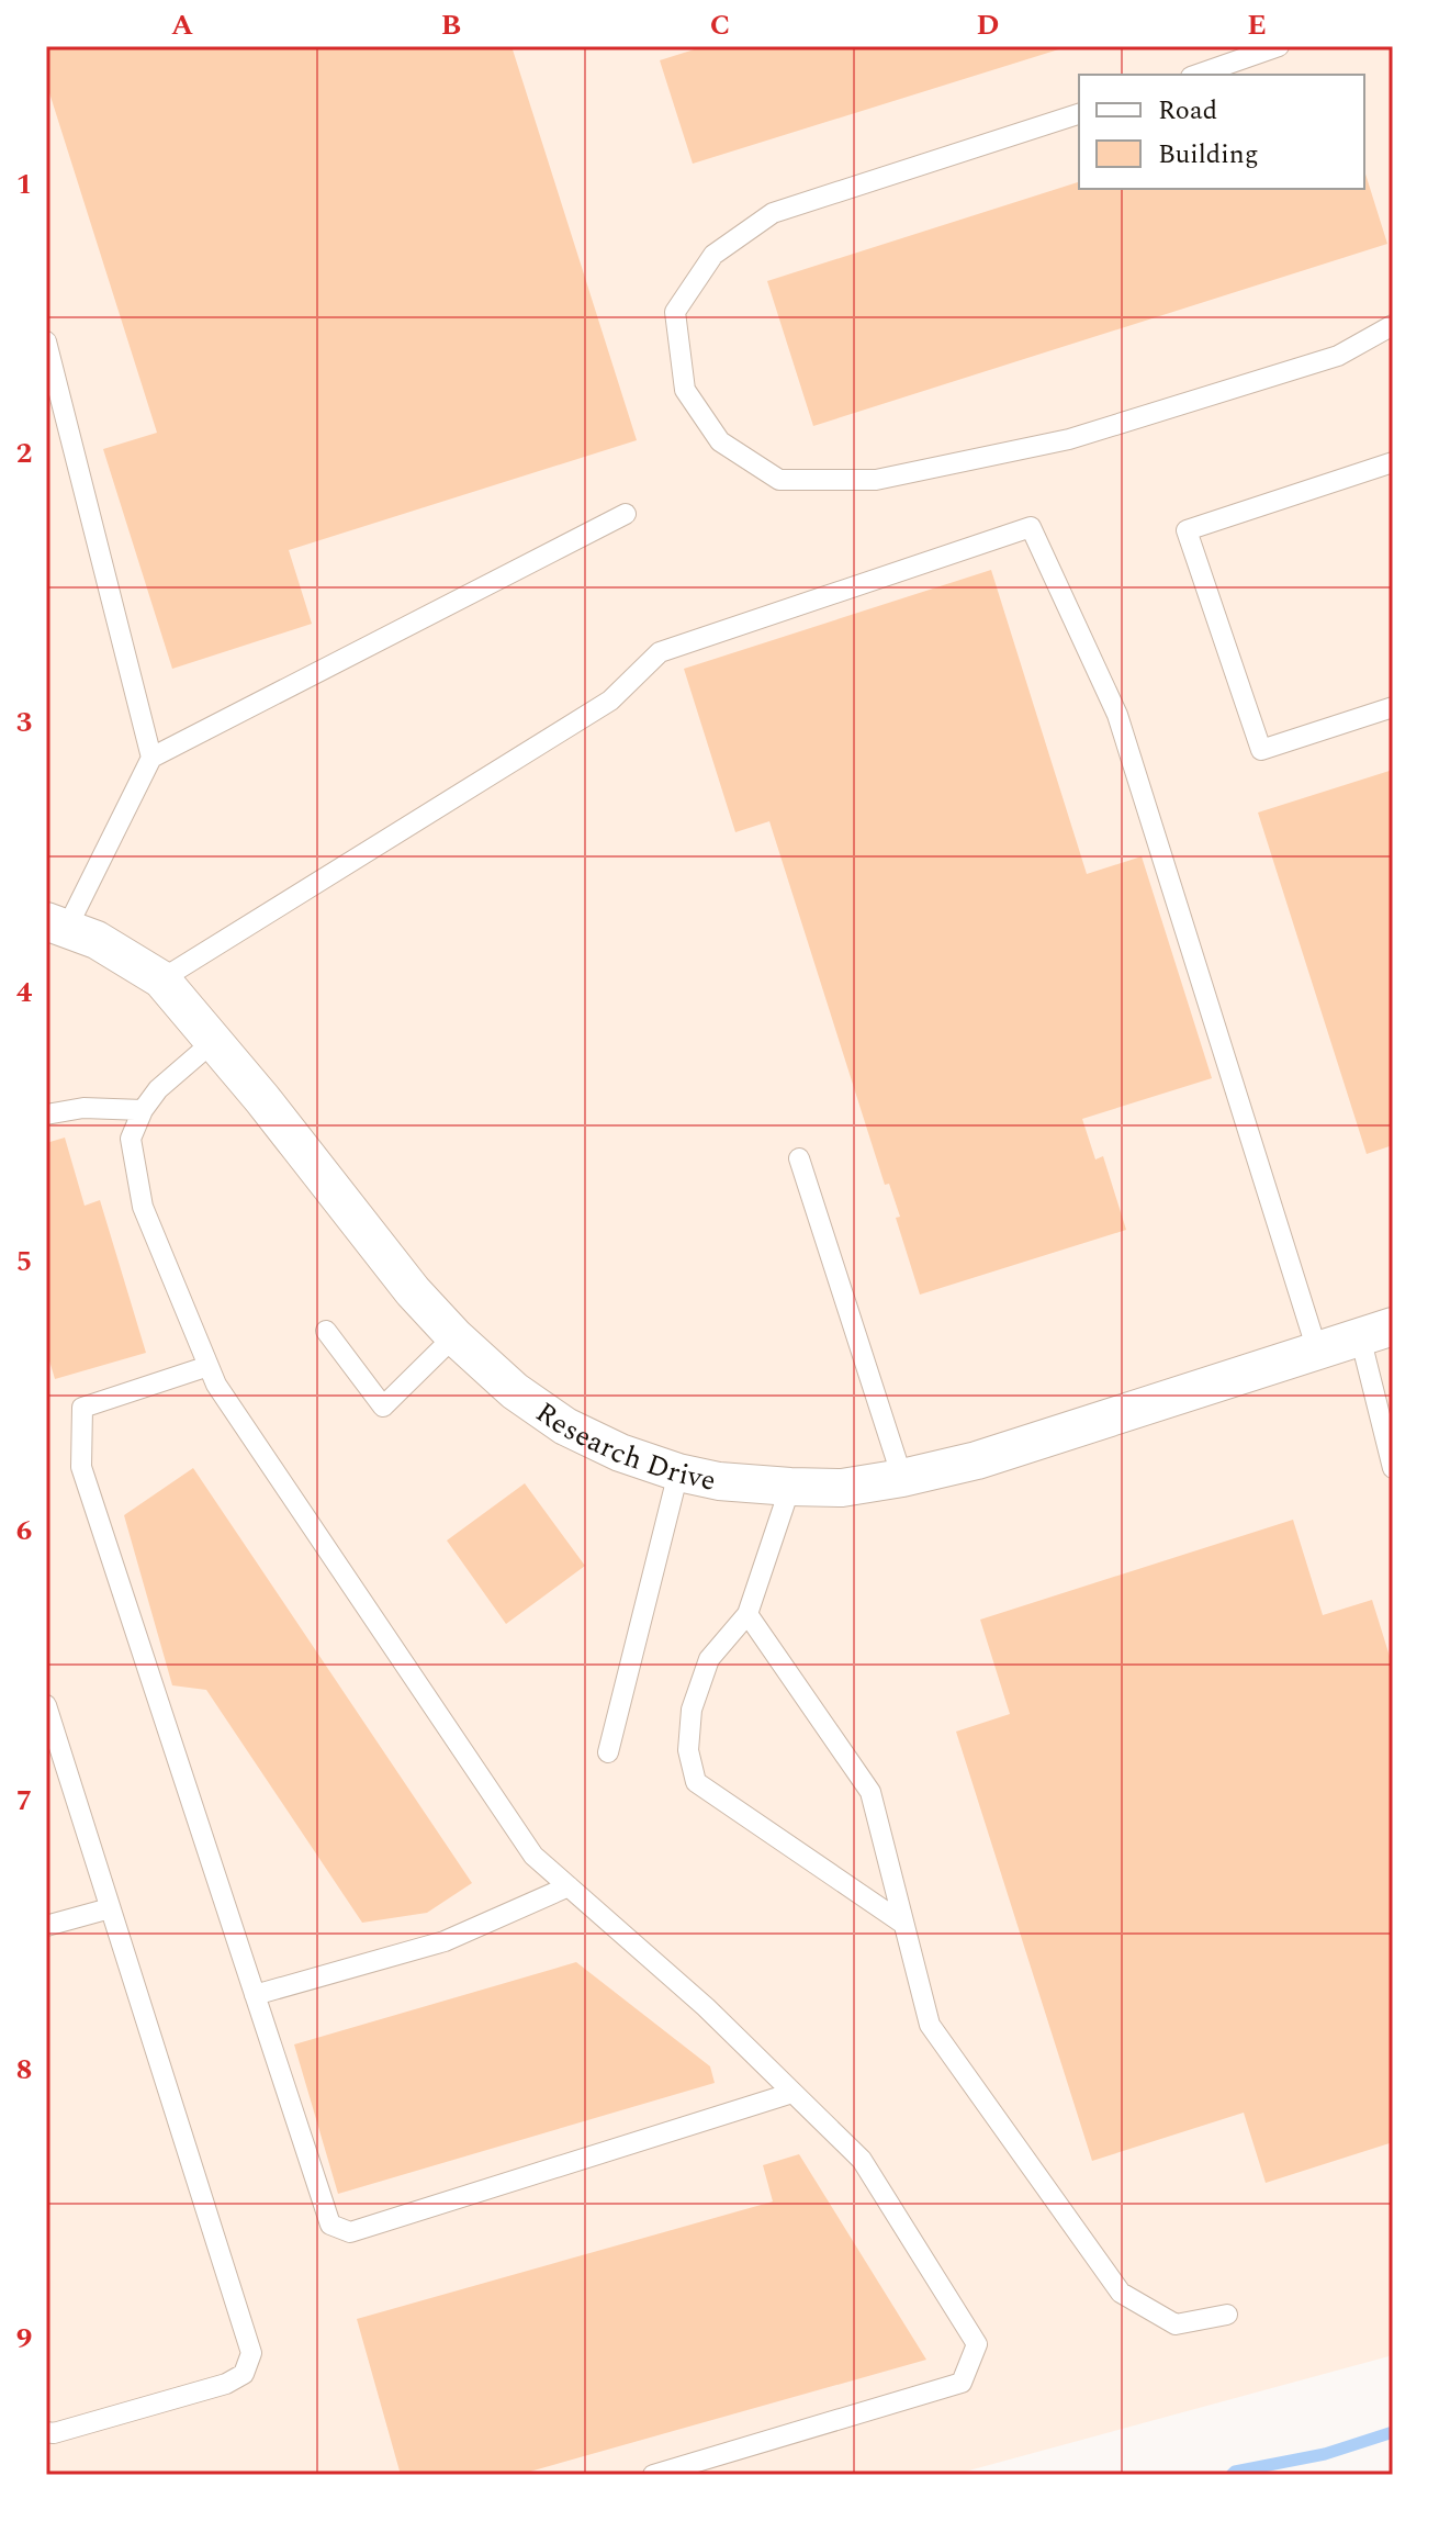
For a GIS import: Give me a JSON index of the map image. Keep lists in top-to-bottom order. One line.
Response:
{"streets":{"street":["Research Drive"]},"legend":["Road","Building"],"grid":{"columns":["A","B","C","D","E"],"rows":["1","2","3","4","5","6","7","8","9"]}}
